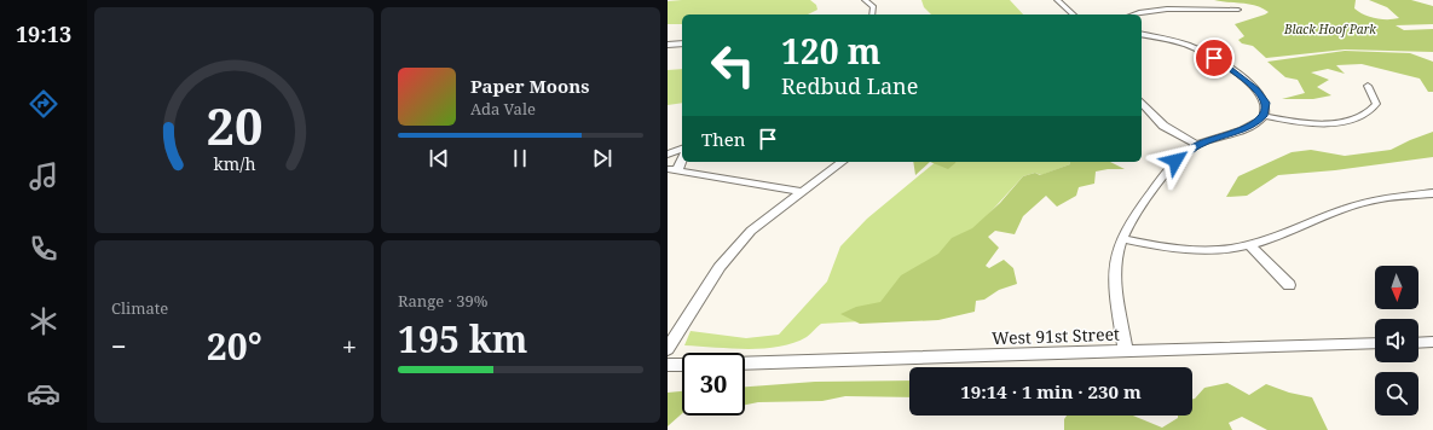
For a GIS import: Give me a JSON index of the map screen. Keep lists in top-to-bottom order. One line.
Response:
{"streets":{"street":["West 91st Street"]},"parks":["Black Hoof Park"],"north":"bottom","page":{"tabs":"19:13","turn":["120 m","Redbud Lane"],"song":["Paper Moons","Ada Vale"],"then":"Then","tile":["Climate",["Range · 39%","195 km"]],"heat":["−","20°","+"],"limit":"30","trip":"19:14 · 1 min · 230 m","gauge":["20","km/h"]}}
